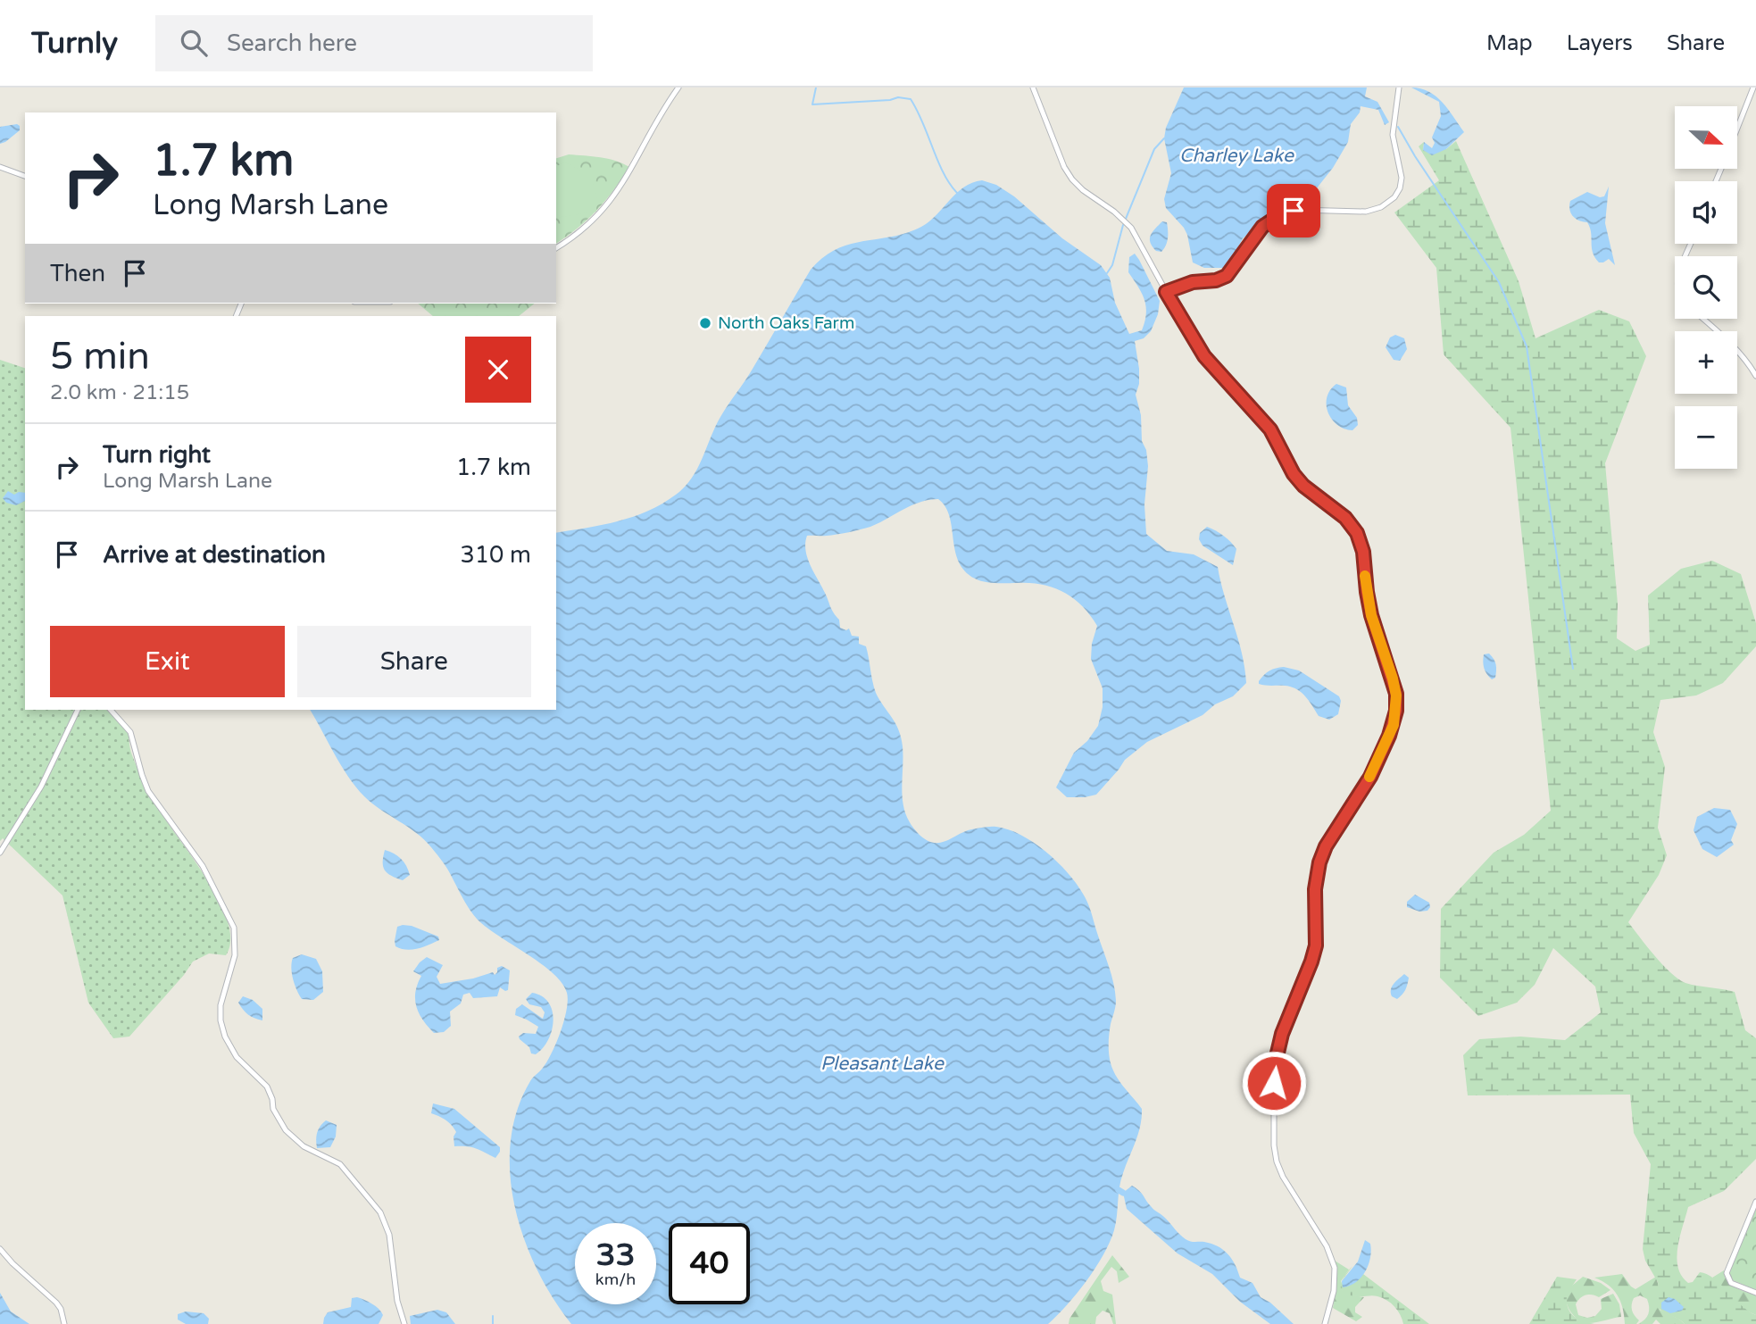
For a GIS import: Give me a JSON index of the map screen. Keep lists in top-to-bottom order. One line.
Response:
{"water":["Charley Lake","Pleasant Lake"],"places":["North Oaks Farm"],"north":"right","page":{"header":"Turnly","search":"Search here","nav":["Map","Layers","Share"],"map_buttons":["+","−"],"turn":["1.7 km","Long Marsh Lane"],"then":"Then","heading":["5 min","2.0 km · 21:15"],"list":[{"name":"Turn right","note":"Long Marsh Lane","value":"1.7 km"},{"name":"Arrive at destination","value":"310 m"}],"buttons":["Exit","Share"],"speed":"33 km/h","limit":"40"}}
